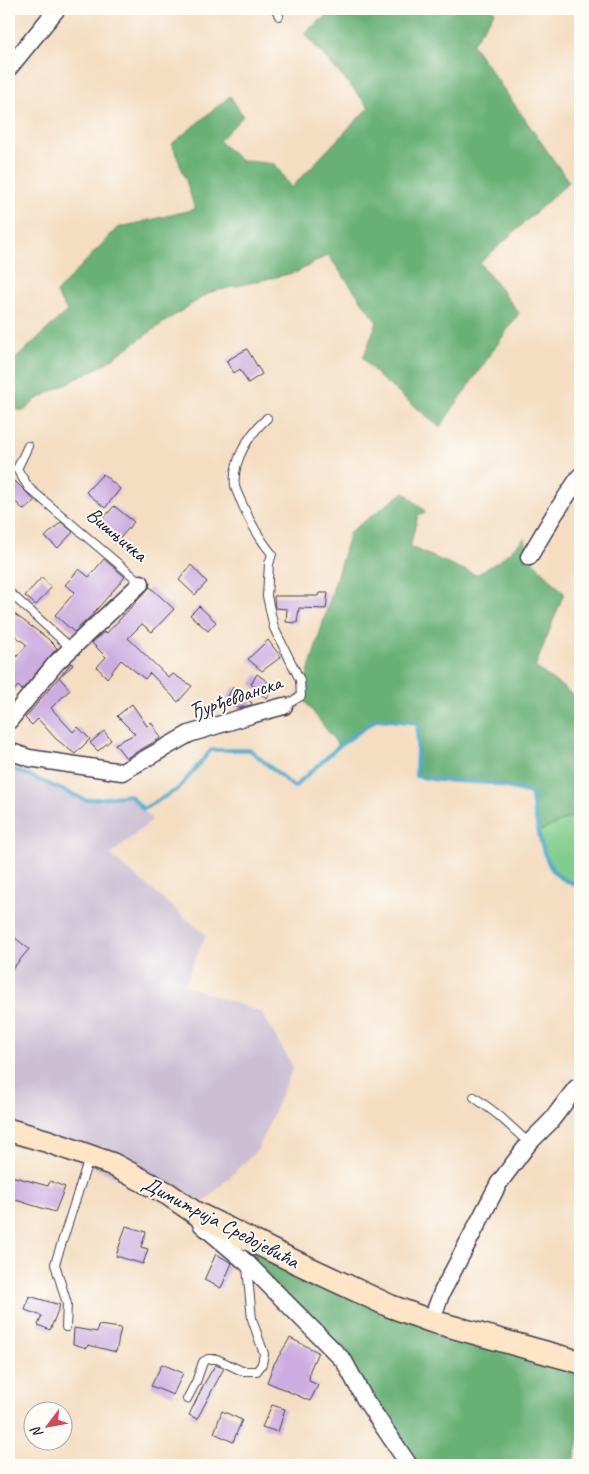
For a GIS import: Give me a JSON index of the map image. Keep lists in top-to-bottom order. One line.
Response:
{"streets":{"street":["Вишњичка","Ђурђевданска","Димитрија Средојевића"]},"north":"bottom left"}
